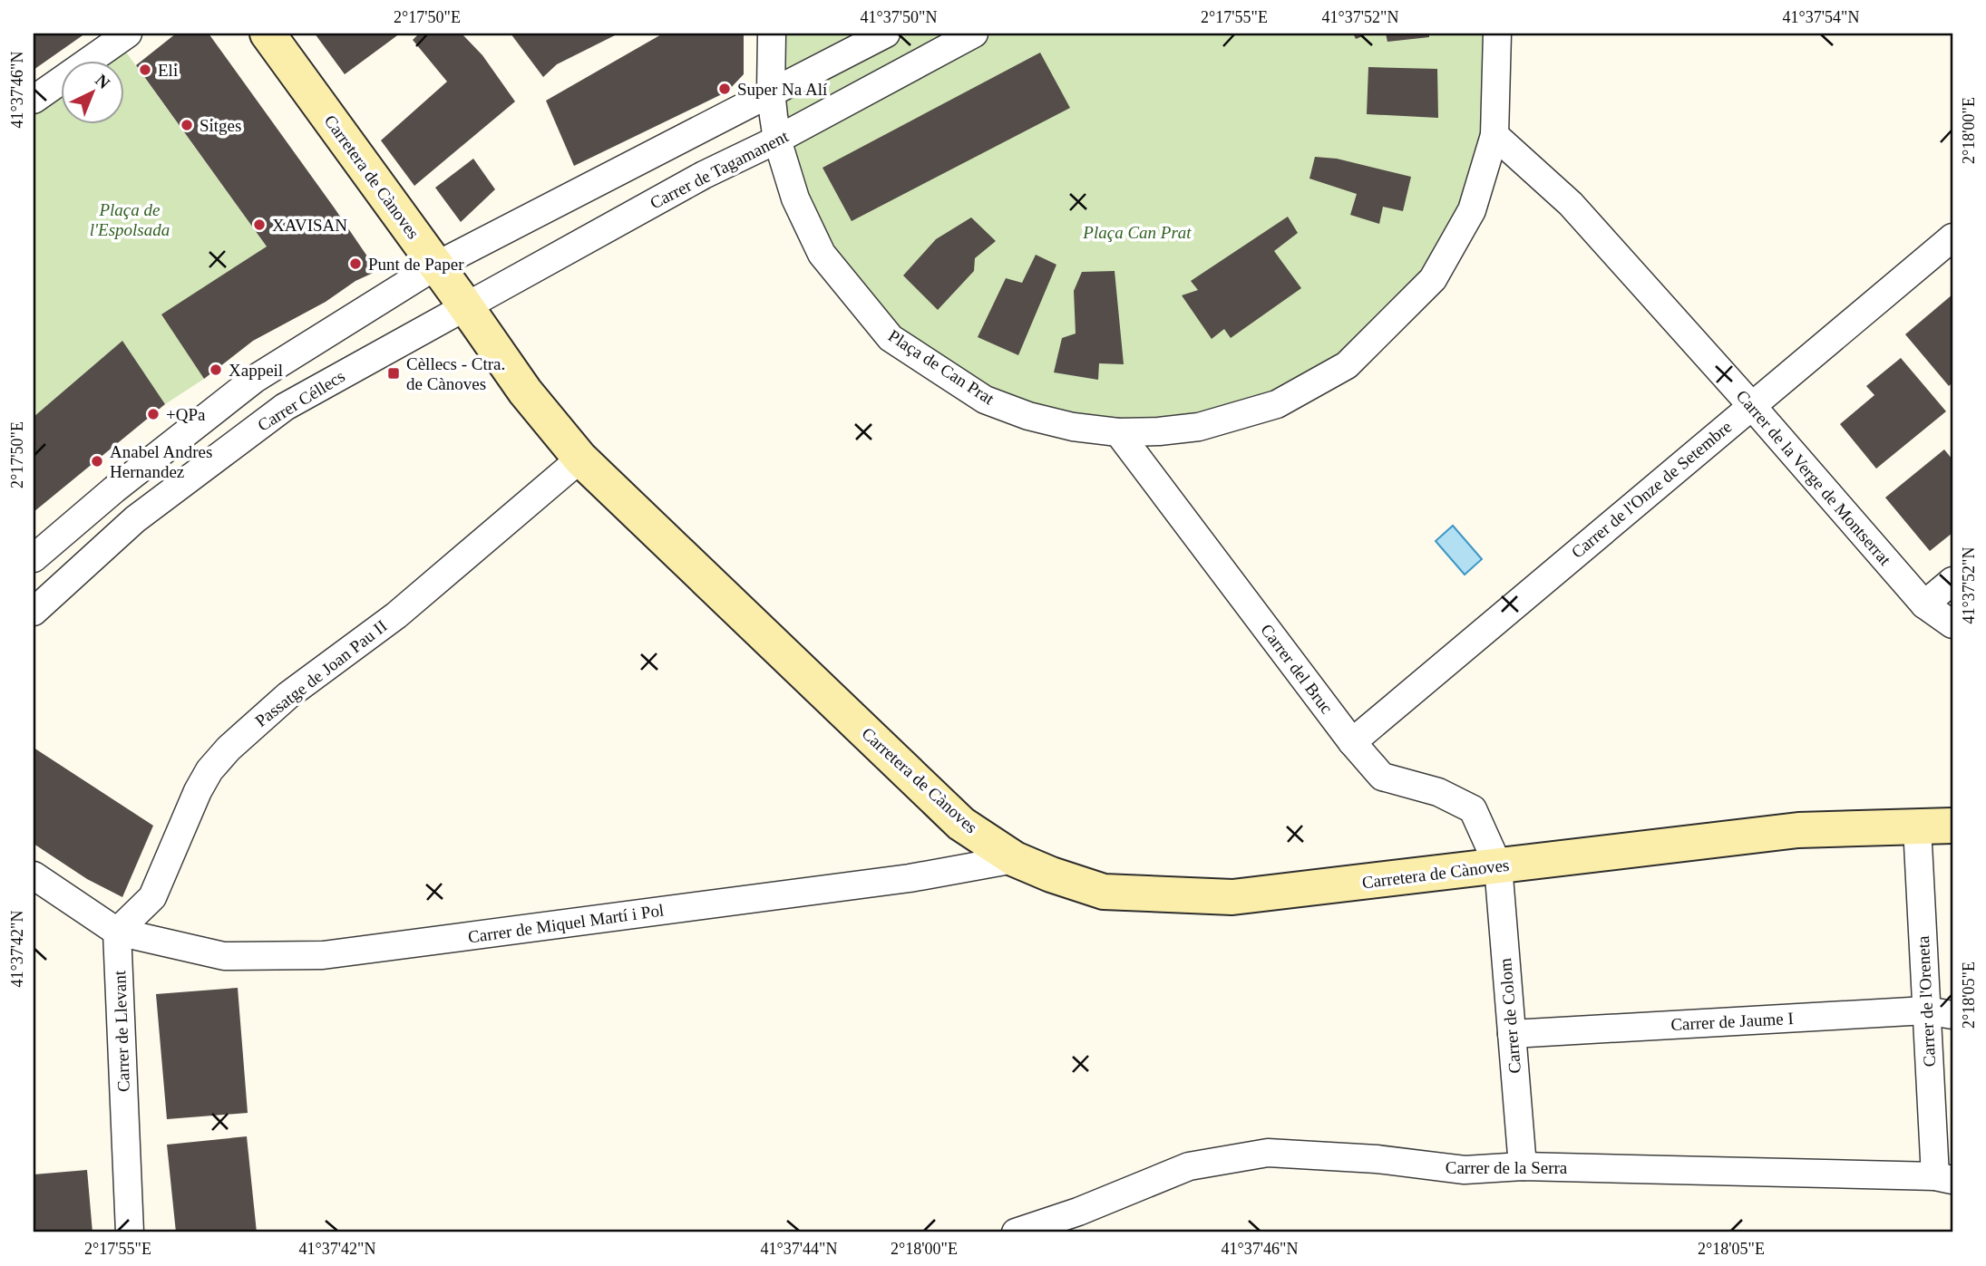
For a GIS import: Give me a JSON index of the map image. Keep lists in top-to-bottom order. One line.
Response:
{"streets":{"street":["Carrer de Tagamanent","Carretera de Cànoves","Plaça de Can Prat","Carrer Céllecs","Carrer de la Verge de Montserrat","Carrer de l'Onze de Setembre","Carrer del Bruc","Passatge de Joan Pau II","Carrer de Miquel Martí i Pol","Carrer de l'Oreneta","Carrer de Colom","Carrer de Jaume I","Carrer de Llevant","Carrer de la Serra"]},"crossings":[["Carrer de Tagamanent","Carretera de Cànoves"],["Carrer de Tagamanent","Plaça de Can Prat"],["Carrer de Tagamanent","Carrer Céllecs"],["Carretera de Cànoves","Carrer Céllecs"],["Carretera de Cànoves","Carrer del Bruc"],["Carretera de Cànoves","Passatge de Joan Pau II"],["Carretera de Cànoves","Carrer de Miquel Martí i Pol"],["Carretera de Cànoves","Carrer de l'Oreneta"],["Carretera de Cànoves","Carrer de Colom"],["Plaça de Can Prat","Carrer de la Verge de Montserrat"],["Plaça de Can Prat","Carrer del Bruc"],["Carrer de la Verge de Montserrat","Carrer de l'Onze de Setembre"],["Carrer de l'Onze de Setembre","Carrer del Bruc"],["Carrer del Bruc","Carrer de Colom"],["Passatge de Joan Pau II","Carrer de Miquel Martí i Pol"],["Passatge de Joan Pau II","Carrer de Llevant"],["Carrer de Miquel Martí i Pol","Carrer de Llevant"],["Carrer de l'Oreneta","Carrer de Jaume I"],["Carrer de l'Oreneta","Carrer de la Serra"],["Carrer de Colom","Carrer de Jaume I"],["Carrer de Colom","Carrer de la Serra"]],"parks":["Plaça de l'Espolsada","Plaça Can Prat"],"places":{"other":["Eli","Super Na Alí","Sitges","XAVISAN","Punt de Paper","Xappeil","+QPa","Anabel Andres Hernandez"],"transit":["Cèllecs - Ctra. de Cànoves"]},"north":"top right","coordinates":["2°17'50\"E","41°37'50\"N","2°17'55\"E","41°37'52\"N","41°37'54\"N","41°37'46\"N","2°18'00\"E","41°37'42\"N","2°18'05\"E","41°37'44\"N"]}
